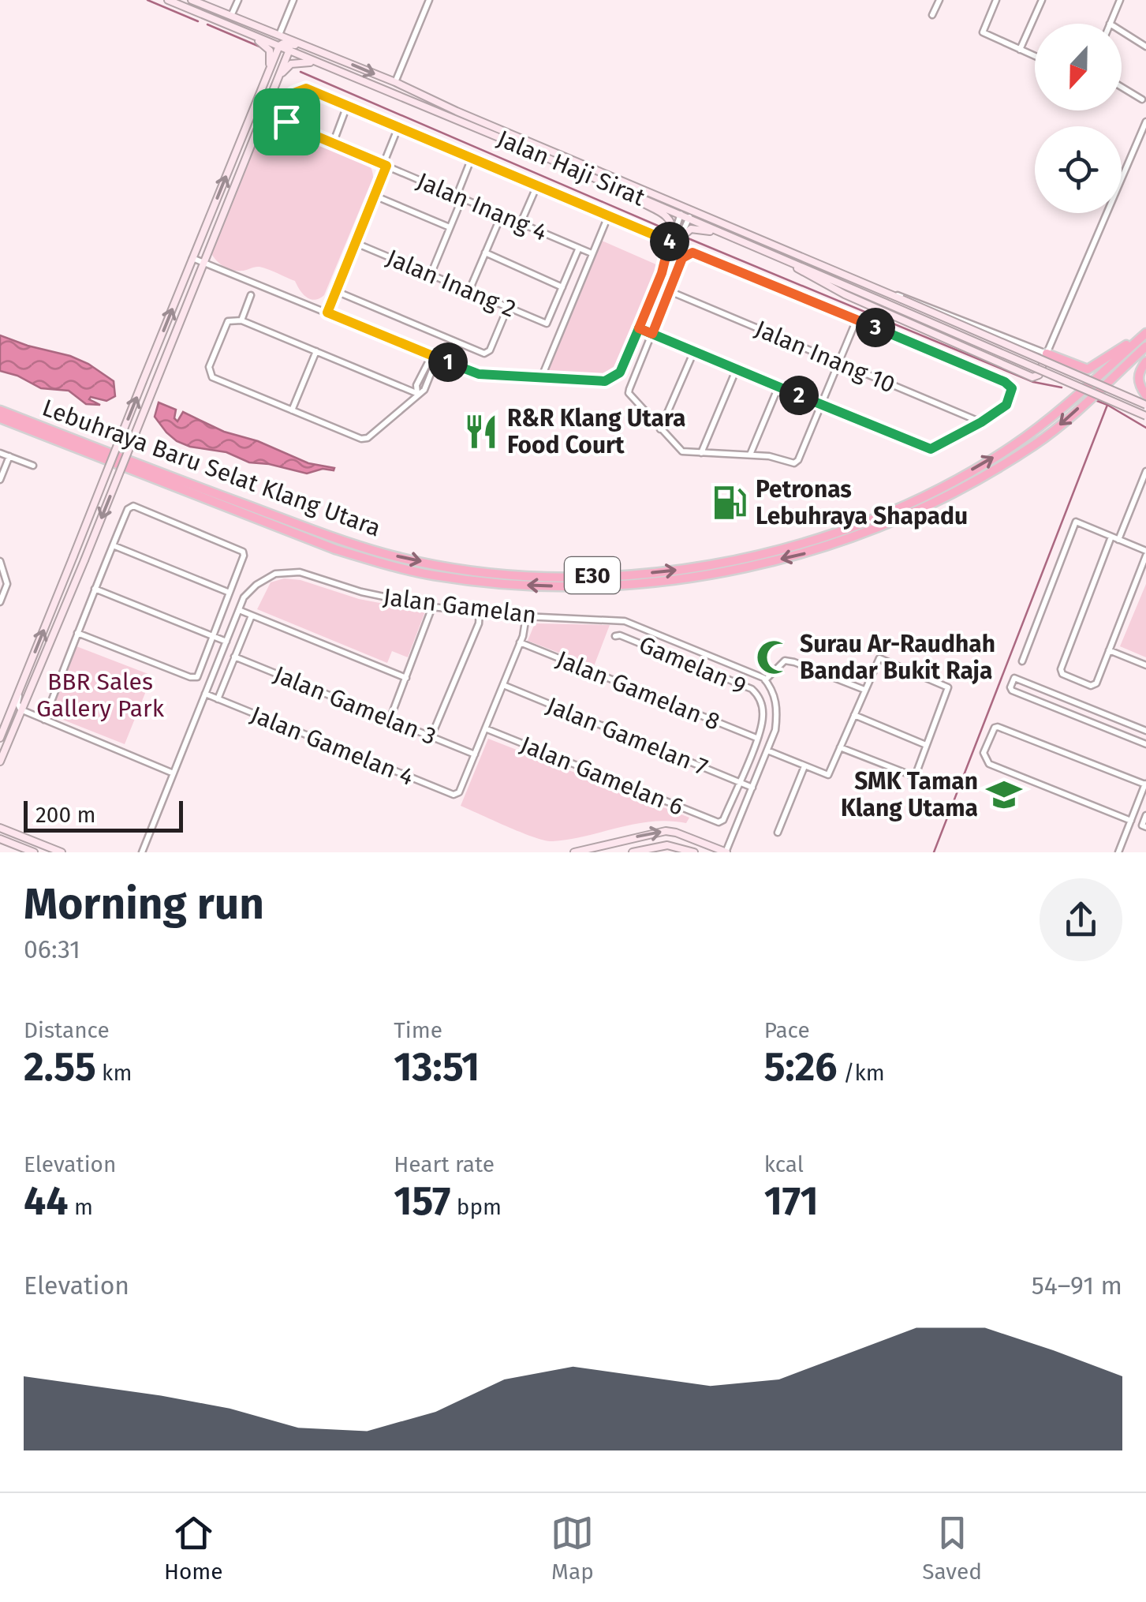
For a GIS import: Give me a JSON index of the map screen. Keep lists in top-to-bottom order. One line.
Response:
{"streets":{"highway":["Lebuhraya Baru Selat Klang Utara","E30"],"main road":["Jalan Haji Sirat"],"street":["Jalan Inang 4","Jalan Inang 2","Jalan Inang 10","Jalan Gamelan","Gamelan 9","Jalan Gamelan 8","Jalan Gamelan 3","Jalan Gamelan 7","Jalan Gamelan 4","Jalan Gamelan 6"]},"crossings":[["Jalan Gamelan","Jalan Gamelan 4"],["Gamelan 9","Jalan Gamelan 8"],["Jalan Gamelan 3","Jalan Gamelan 4"],["Jalan Gamelan 7","Jalan Gamelan 6"]],"parks":["BBR Sales Gallery Park"],"places":{"restaurant":["R&R Klang Utara Food Court"],"fuel station":["Petronas Lebuhraya Shapadu"],"mosque":["Surau Ar-Raudhah Bandar Bukit Raja"],"school or university":["SMK Taman Klang Utama"]},"scale_bar":"200 m","north":"bottom","page":{"pins":["4","3","1","2"],"scale":"200 m","heading":["Morning run","06:31"],"stats":[["Distance","2.55 km"],["Time","13:51"],["Pace","5:26 /km"],["Elevation","44 m"],["Heart rate","157 bpm"],["kcal","171"]],"chart":["Elevation","54–91 m"],"tabs":["Home","Map","Saved"]}}
